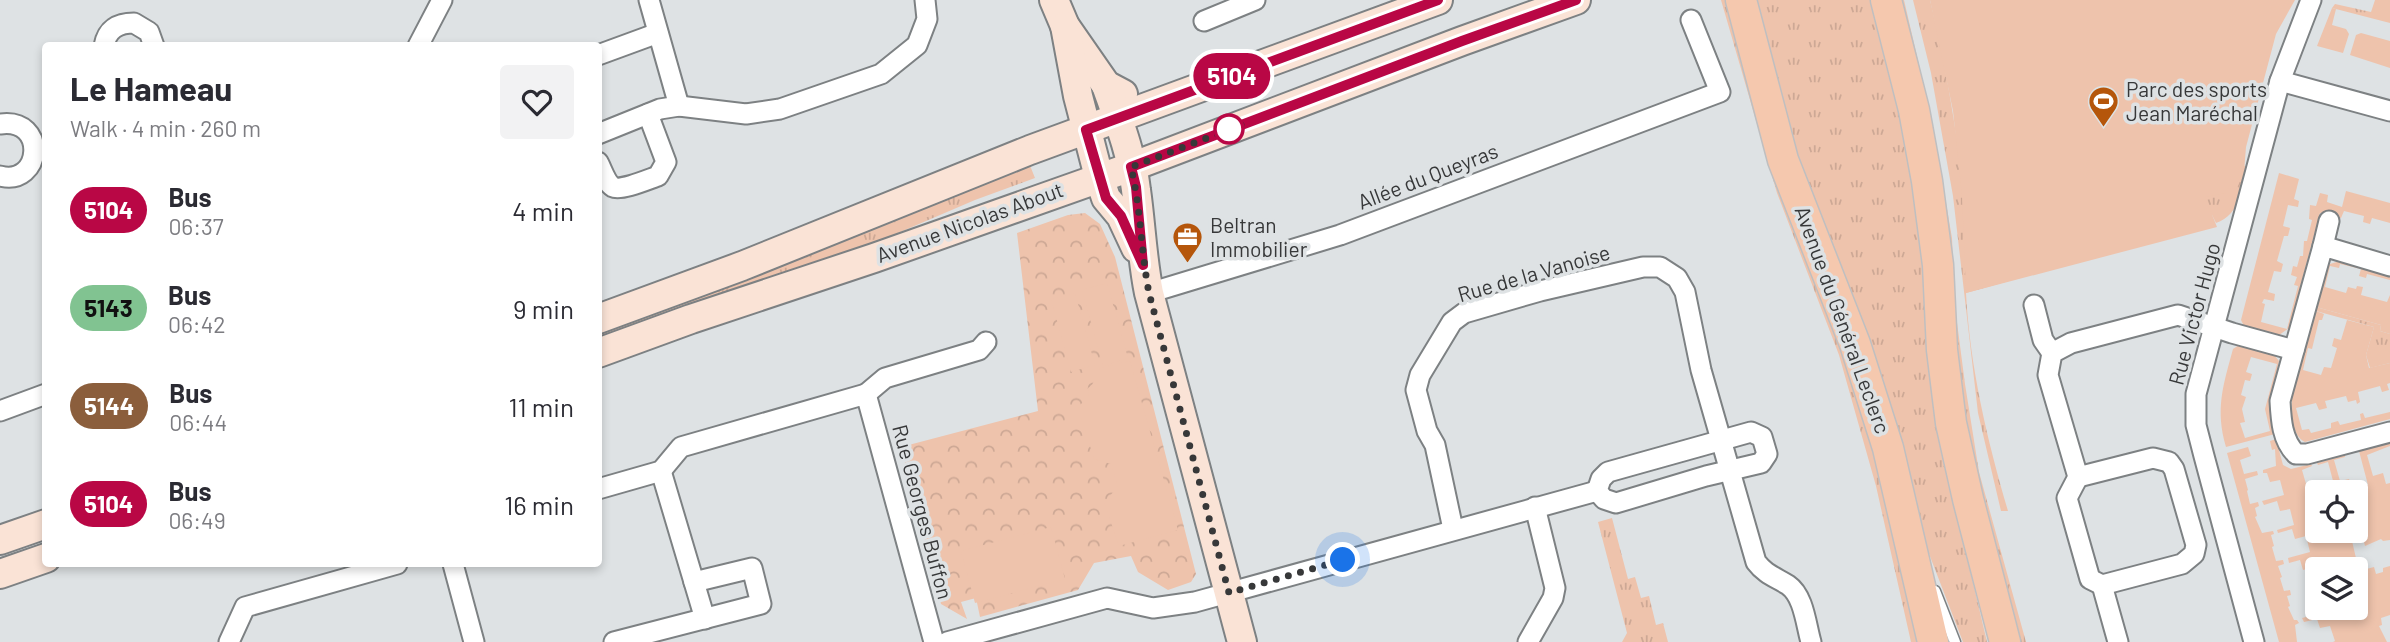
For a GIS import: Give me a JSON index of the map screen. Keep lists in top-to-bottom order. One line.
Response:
{"streets":{"main road":["Avenue Nicolas About","Avenue du Général Leclerc"],"street":["Allée du Queyras","Rue de la Vanoise","Rue Victor Hugo","Rue Georges Buffon"]},"places":{"sports":["Parc des sports Jean Maréchal"],"office":["Beltran Immobilier"]},"lines":["bus line 5104"],"page":{"on_map":"5104","heading":["Le Hameau","Walk · 4 min · 260 m"],"list":[{"mark":"5104","name":"Bus","note":"06:37","value":"4 min"},{"mark":"5143","name":"Bus","note":"06:42","value":"9 min"},{"mark":"5144","name":"Bus","note":"06:44","value":"11 min"},{"mark":"5104","name":"Bus","note":"06:49","value":"16 min"}]}}
